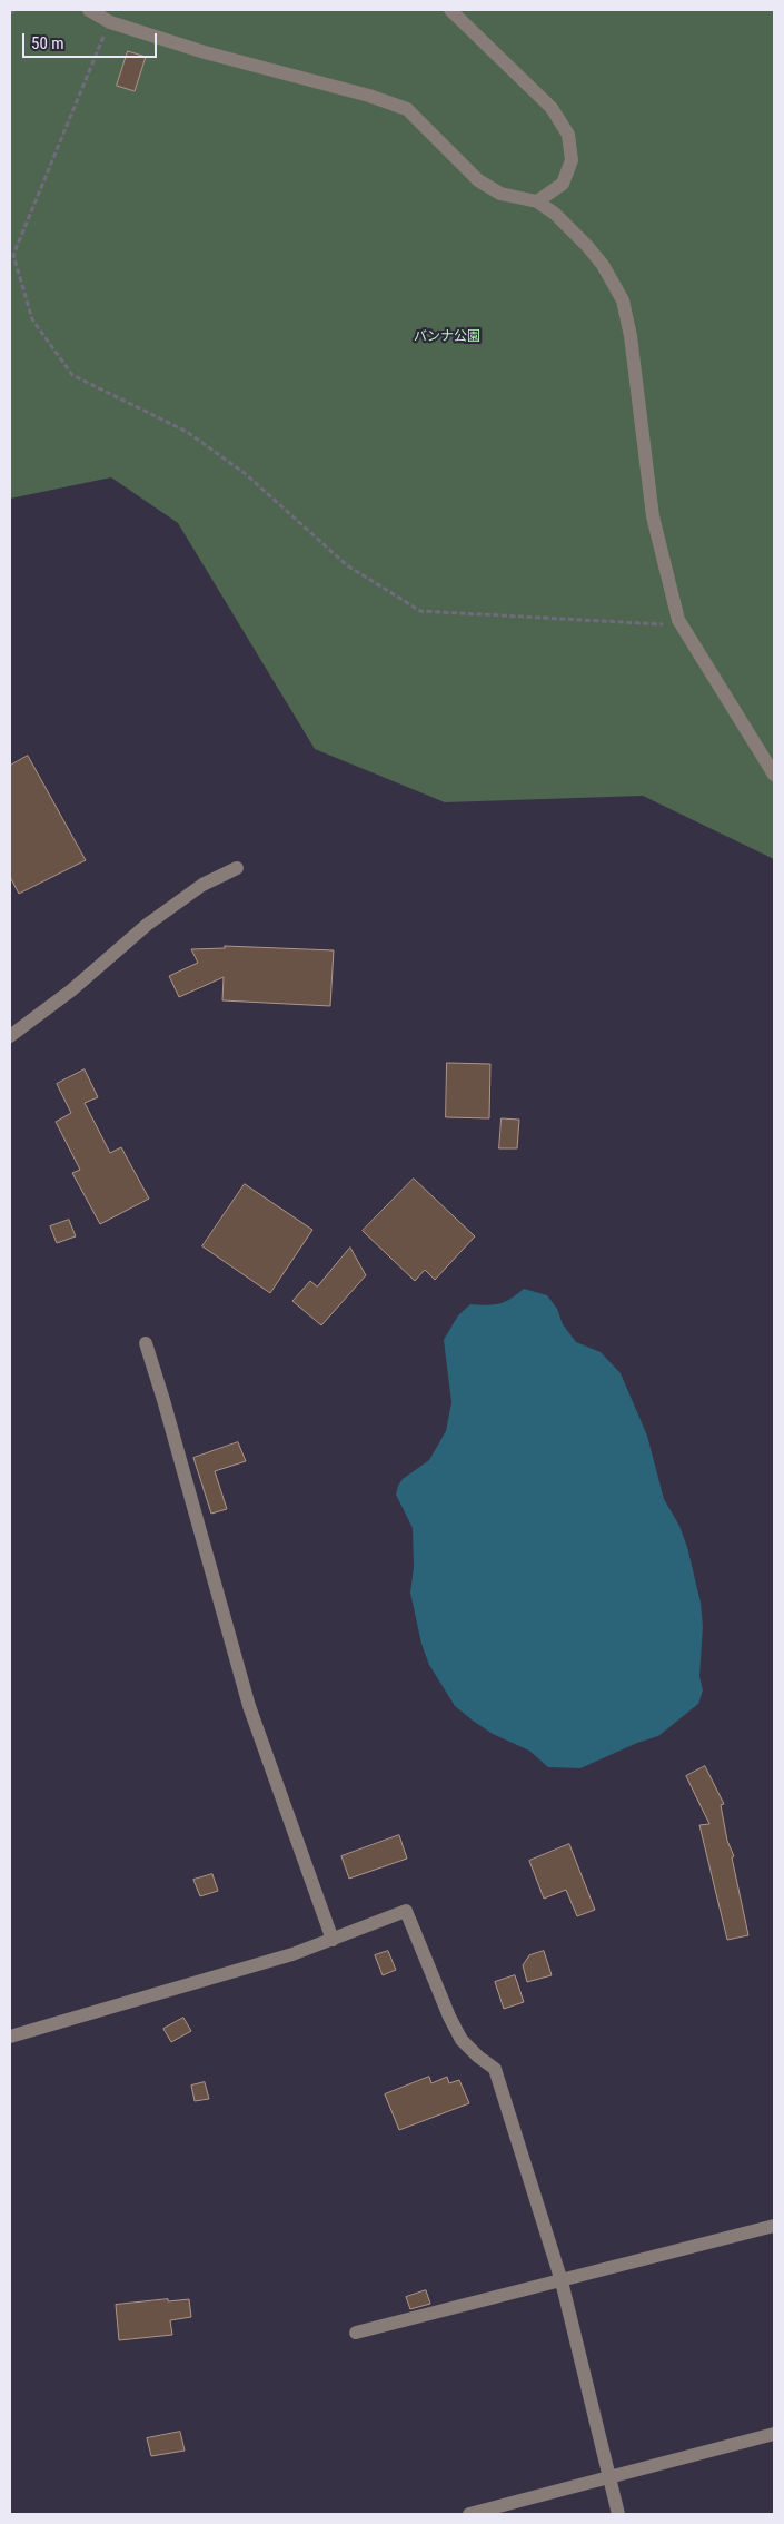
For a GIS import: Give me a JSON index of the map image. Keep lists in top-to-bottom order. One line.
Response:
{"parks":["バンナ公園"],"scale_bar":"50 m"}
